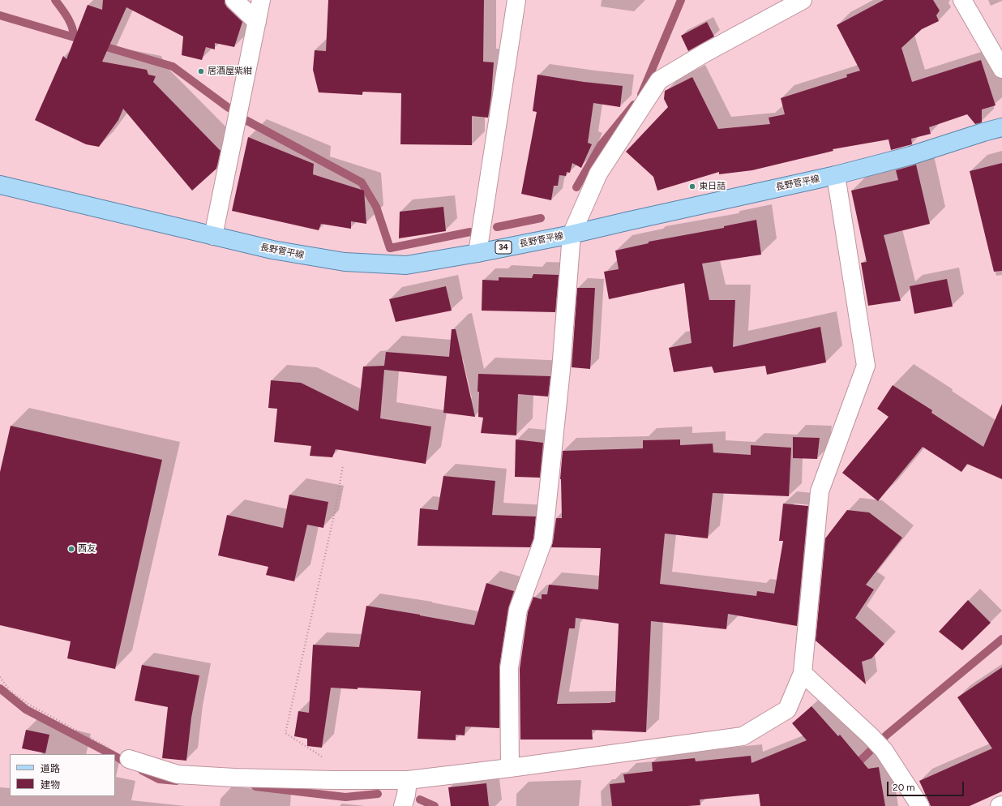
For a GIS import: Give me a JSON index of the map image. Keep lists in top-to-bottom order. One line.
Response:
{"streets":{"main road":["長野菅平線","34"]},"places":["居酒屋紫紺","東日詰","西友"],"legend":["道路","建物"],"scale_bar":"20 m"}
